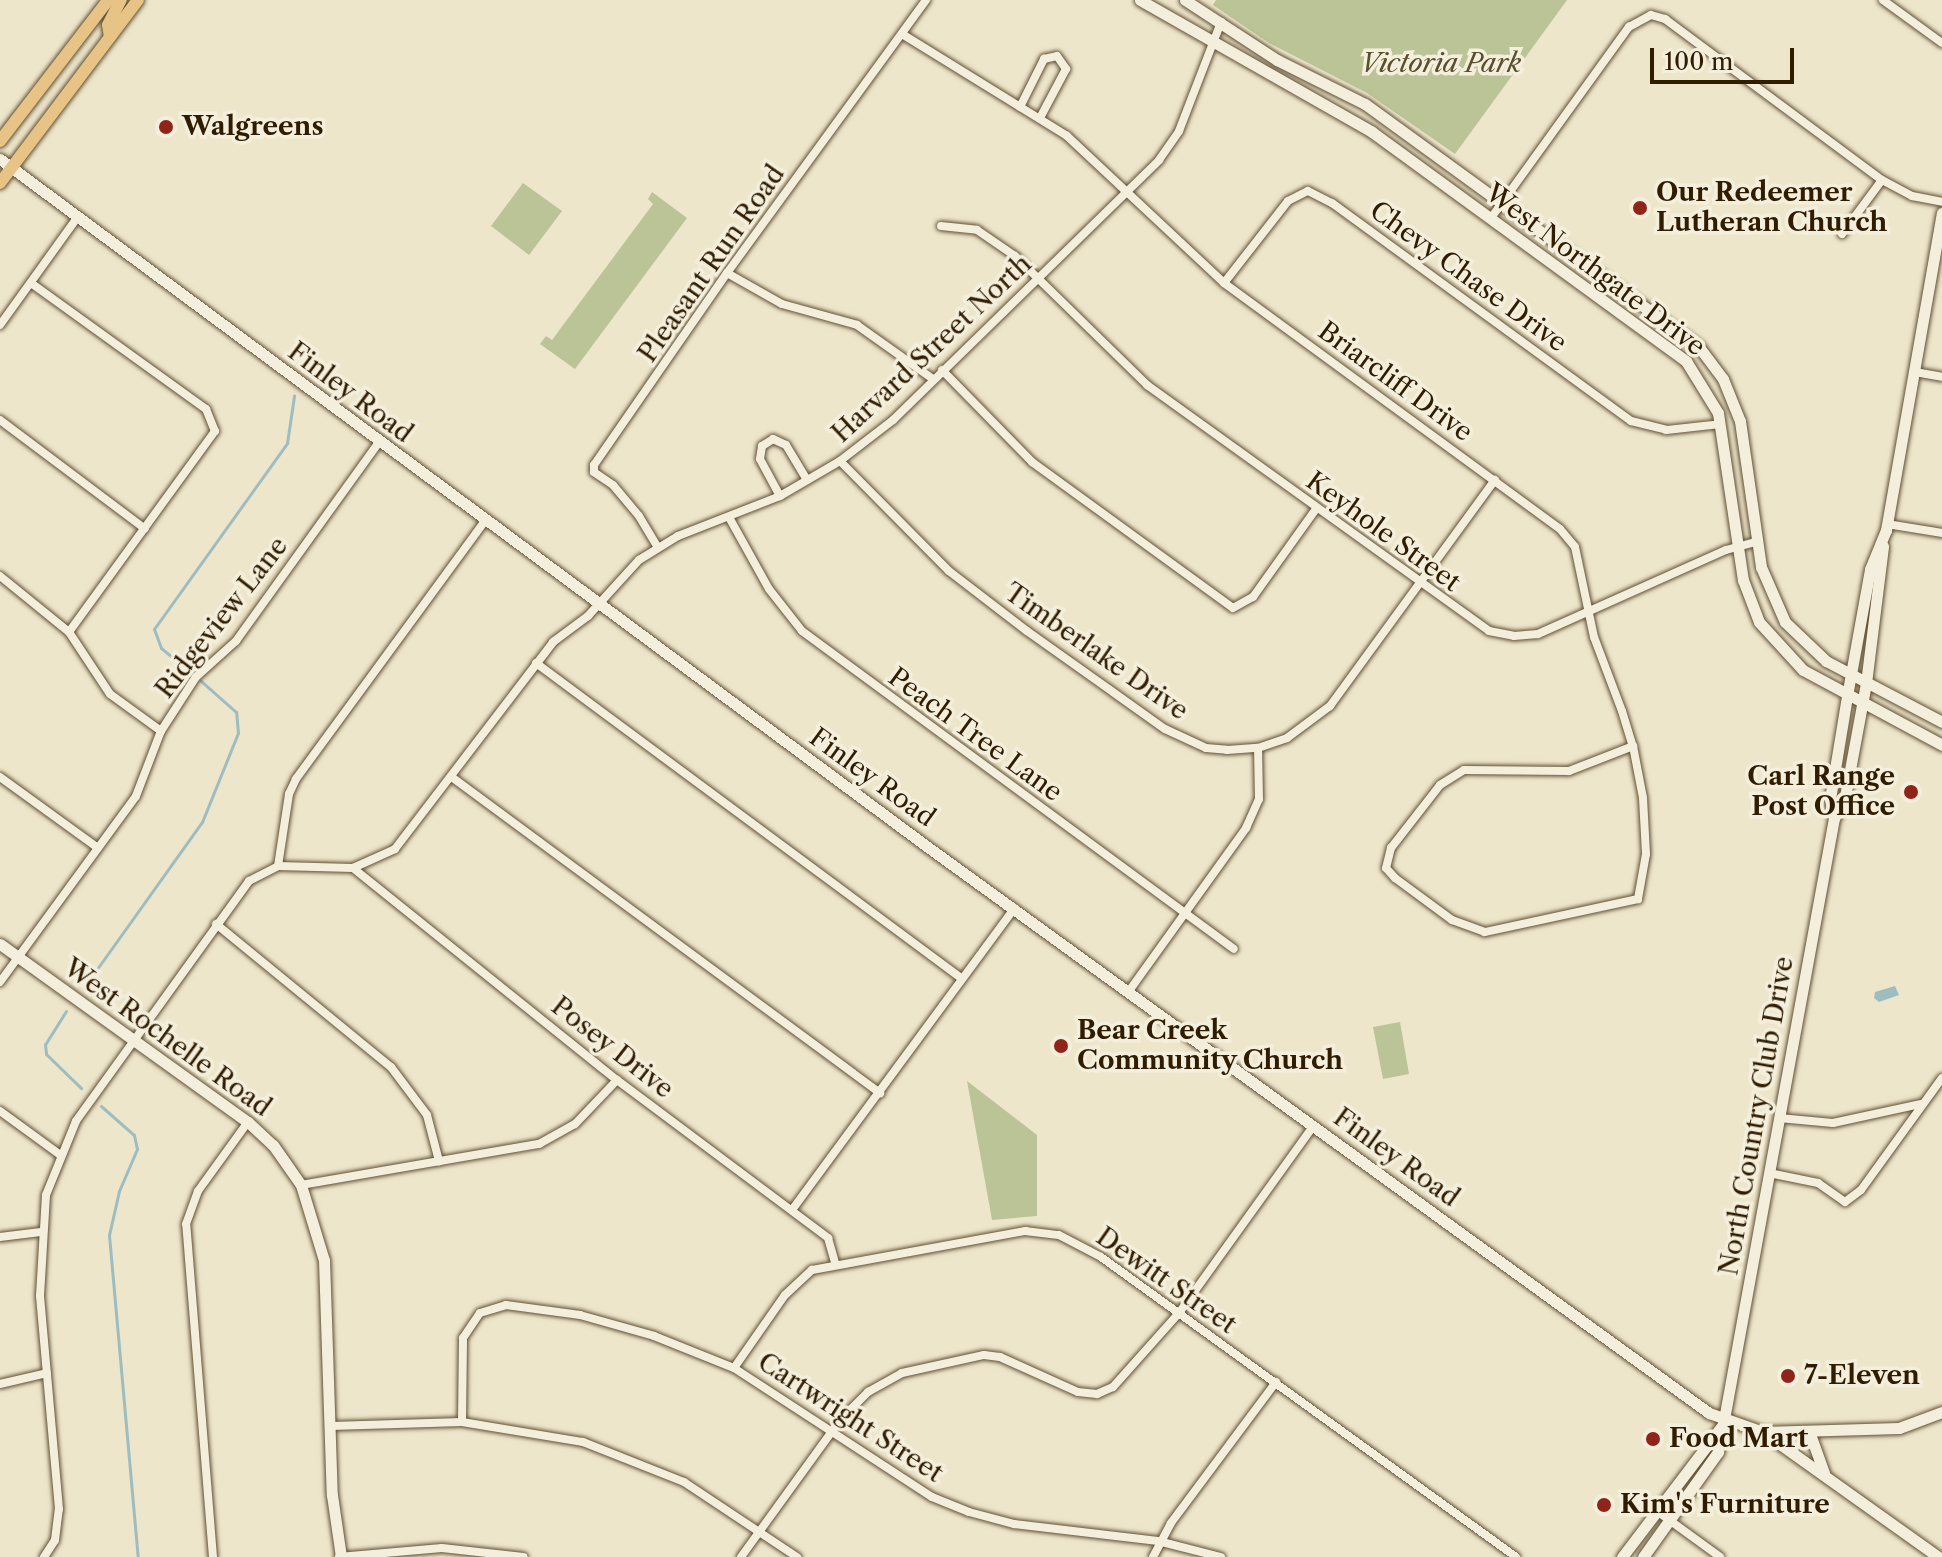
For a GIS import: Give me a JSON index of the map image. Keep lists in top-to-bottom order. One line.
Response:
{"streets":{"street":["Pleasant Run Road","West Northgate Drive","Chevy Chase Drive","Harvard Street North","Briarcliff Drive","Finley Road","Keyhole Street","Ridgeview Lane","Timberlake Drive","Peach Tree Lane","West Rochelle Road","Posey Drive","North Country Club Drive","Dewitt Street","Cartwright Street"]},"crossings":[["Pleasant Run Road","Harvard Street North"],["Pleasant Run Road","Briarcliff Drive"],["West Northgate Drive","Chevy Chase Drive"],["West Northgate Drive","Harvard Street North"],["West Northgate Drive","Keyhole Street"],["West Northgate Drive","North Country Club Drive"],["Chevy Chase Drive","Briarcliff Drive"],["Harvard Street North","Briarcliff Drive"],["Harvard Street North","Finley Road"],["Harvard Street North","Keyhole Street"],["Harvard Street North","Timberlake Drive"],["Harvard Street North","Peach Tree Lane"],["Harvard Street North","Posey Drive"],["Briarcliff Drive","Keyhole Street"],["Briarcliff Drive","Timberlake Drive"],["Finley Road","Ridgeview Lane"],["Finley Road","North Country Club Drive"],["Keyhole Street","Timberlake Drive"],["Ridgeview Lane","West Rochelle Road"],["Posey Drive","Dewitt Street"],["Dewitt Street","Cartwright Street"]],"parks":["Victoria Park"],"places":["Walgreens","Our Redeemer Lutheran Church","Carl Range Post Office","Bear Creek Community Church","7-Eleven","Food Mart","Kim's Furniture"],"scale_bar":"100 m"}
